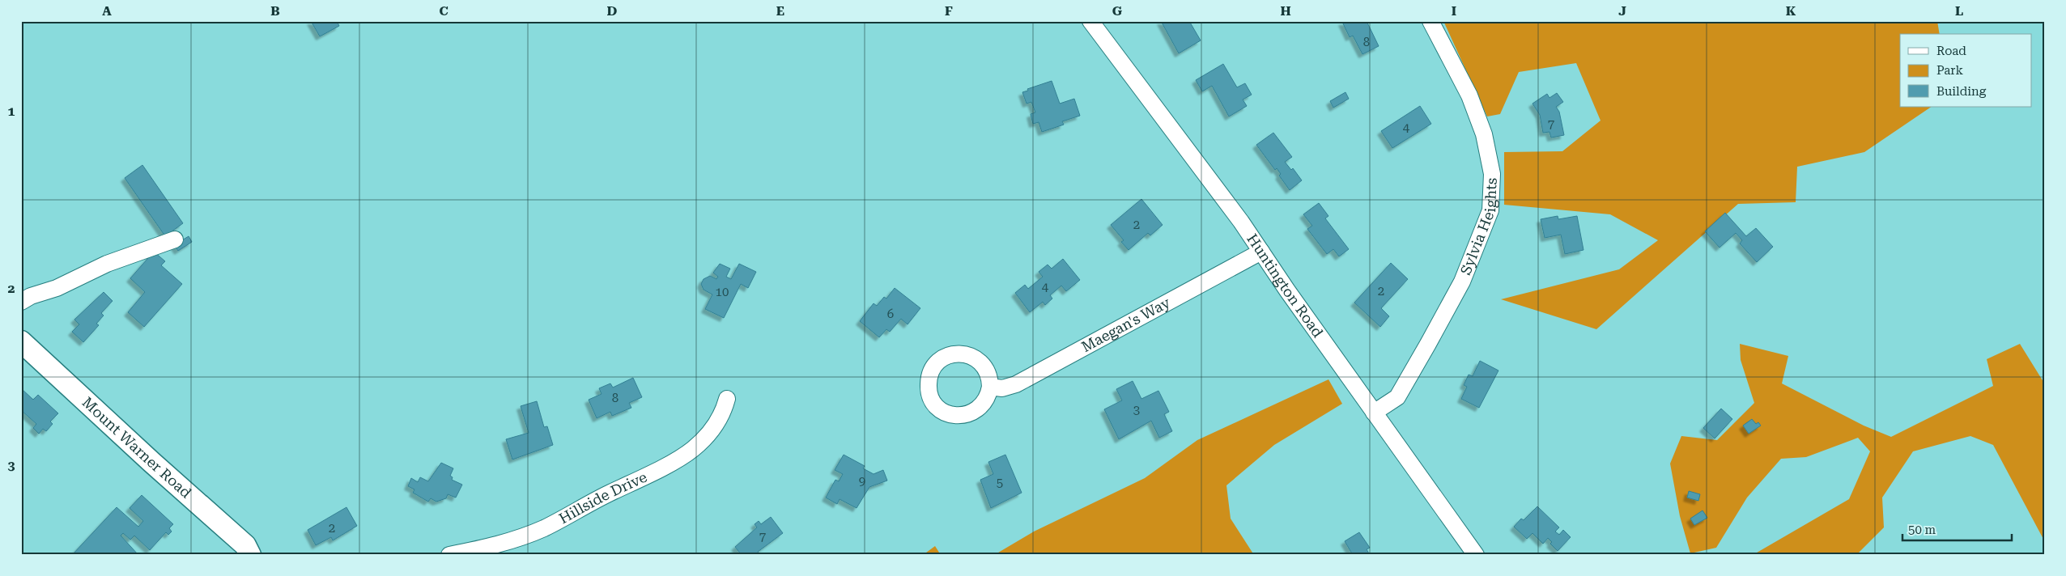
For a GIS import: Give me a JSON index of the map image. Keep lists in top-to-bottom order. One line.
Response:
{"streets":{"main road":["Mount Warner Road"],"street":["Sylvia Heights","Huntington Road","Maegan's Way","Hillside Drive"]},"crossings":[["Sylvia Heights","Huntington Road"],["Huntington Road","Maegan's Way"]],"house_numbers":["8","7","4","2","4","2","10","6","8","3","9","5","2","7"],"legend":["Road","Park","Building"],"scale_bar":"50 m","grid":{"columns":["A","B","C","D","E","F","G","H","I","J","K","L"],"rows":["1","2","3"]}}
